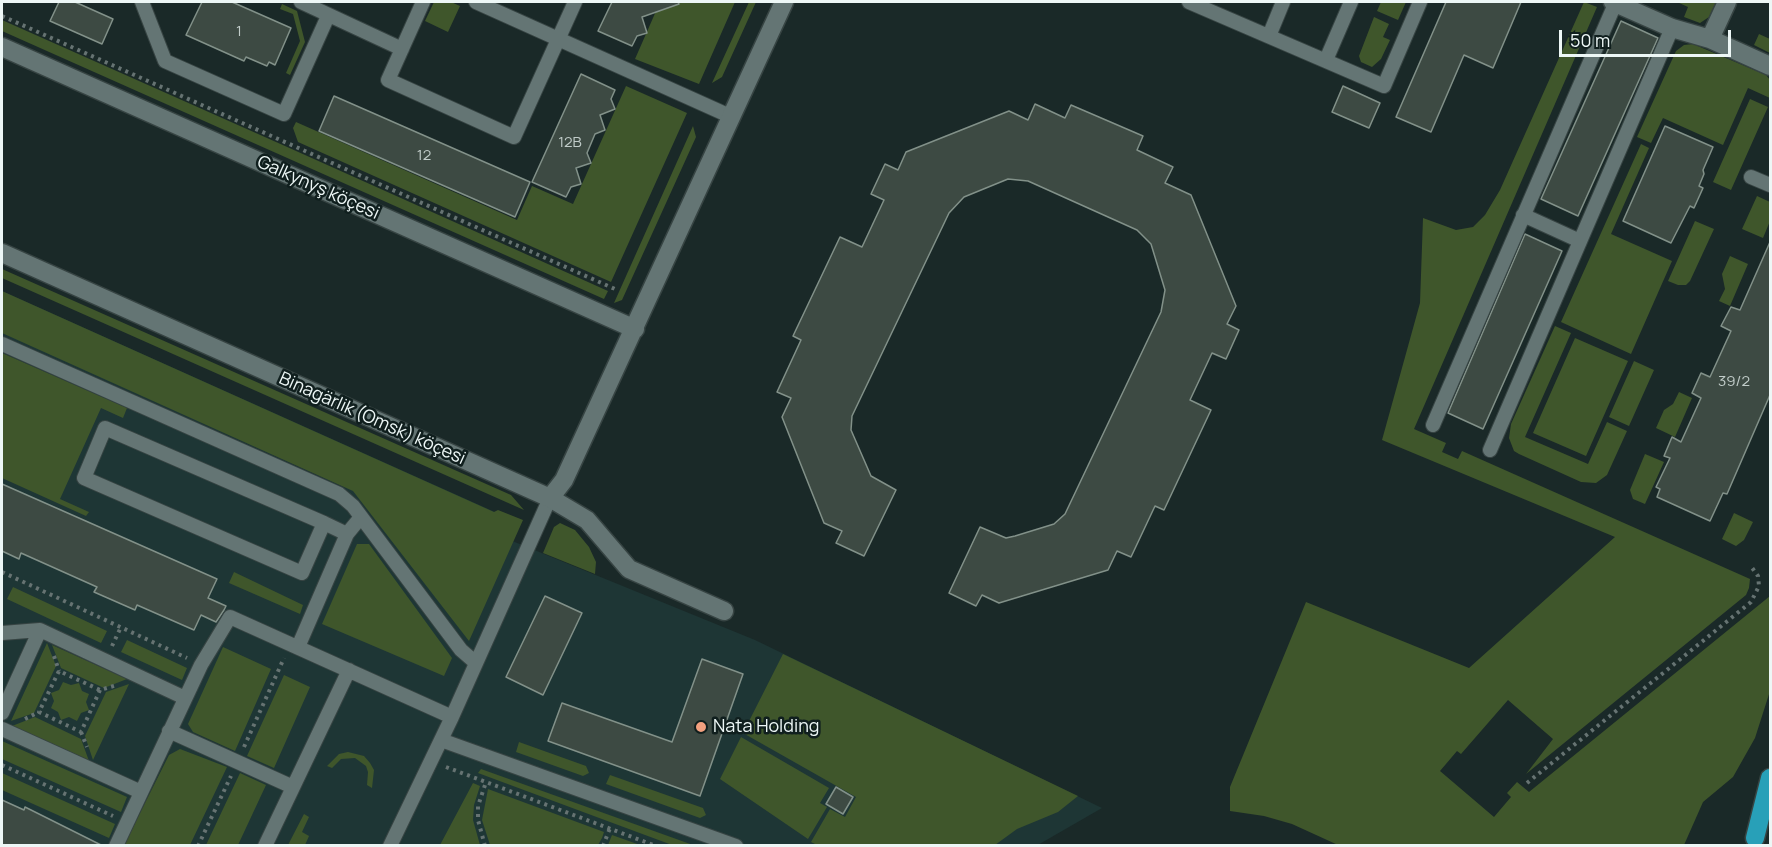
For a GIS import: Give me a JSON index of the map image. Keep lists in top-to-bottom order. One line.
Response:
{"streets":{"street":["Galkynyş köçesi","Binagärlik (Omsk) köçesi"]},"places":["Nata Holding"],"house_numbers":["1","12B","12","39/2"],"scale_bar":"50 m"}
